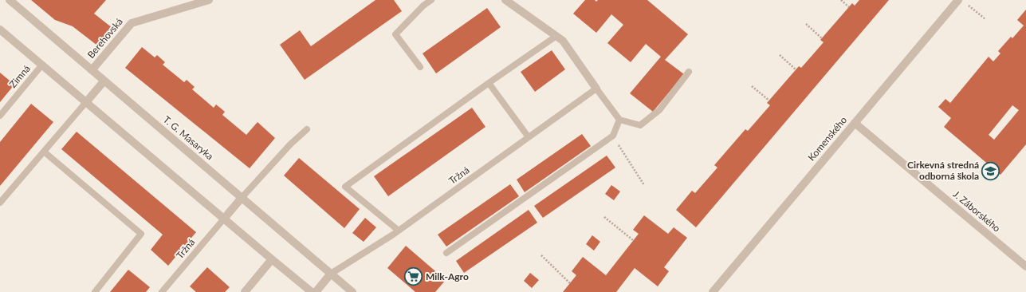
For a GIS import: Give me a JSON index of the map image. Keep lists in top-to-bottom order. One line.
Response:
{"streets":{"street":["Berehovská","T. G. Masaryka","Komenského","J. Záborského"],"lane":["Zimná","Tržná"]},"crossings":[["Berehovská","T. G. Masaryka"],["T. G. Masaryka","Tržná"],["Komenského","J. Záborského"]],"places":{"school or university":["Cirkevná stredná odborná škola"],"supermarket":["Milk-Agro"]}}
